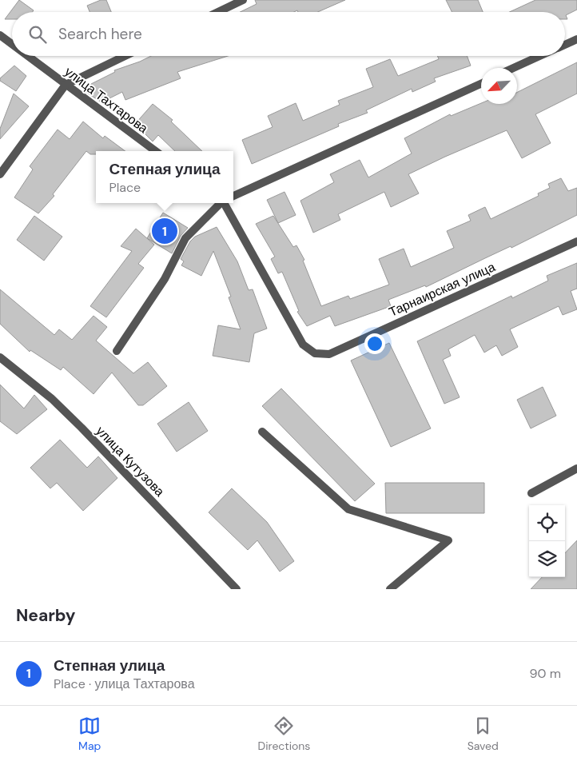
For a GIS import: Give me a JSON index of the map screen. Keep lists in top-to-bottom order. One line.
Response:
{"streets":{"street":["улица Тахтарова","Тарнаирская улица","улица Кутузова"]},"north":"bottom left","page":{"search":"Search here","popup":["Степная улица","Place"],"pins":"1","heading":"Nearby","list":[{"mark":"1","name":"Степная улица","note":"Place · улица Тахтарова","value":"90 m"}],"nav":["Map","Directions","Saved"]}}
